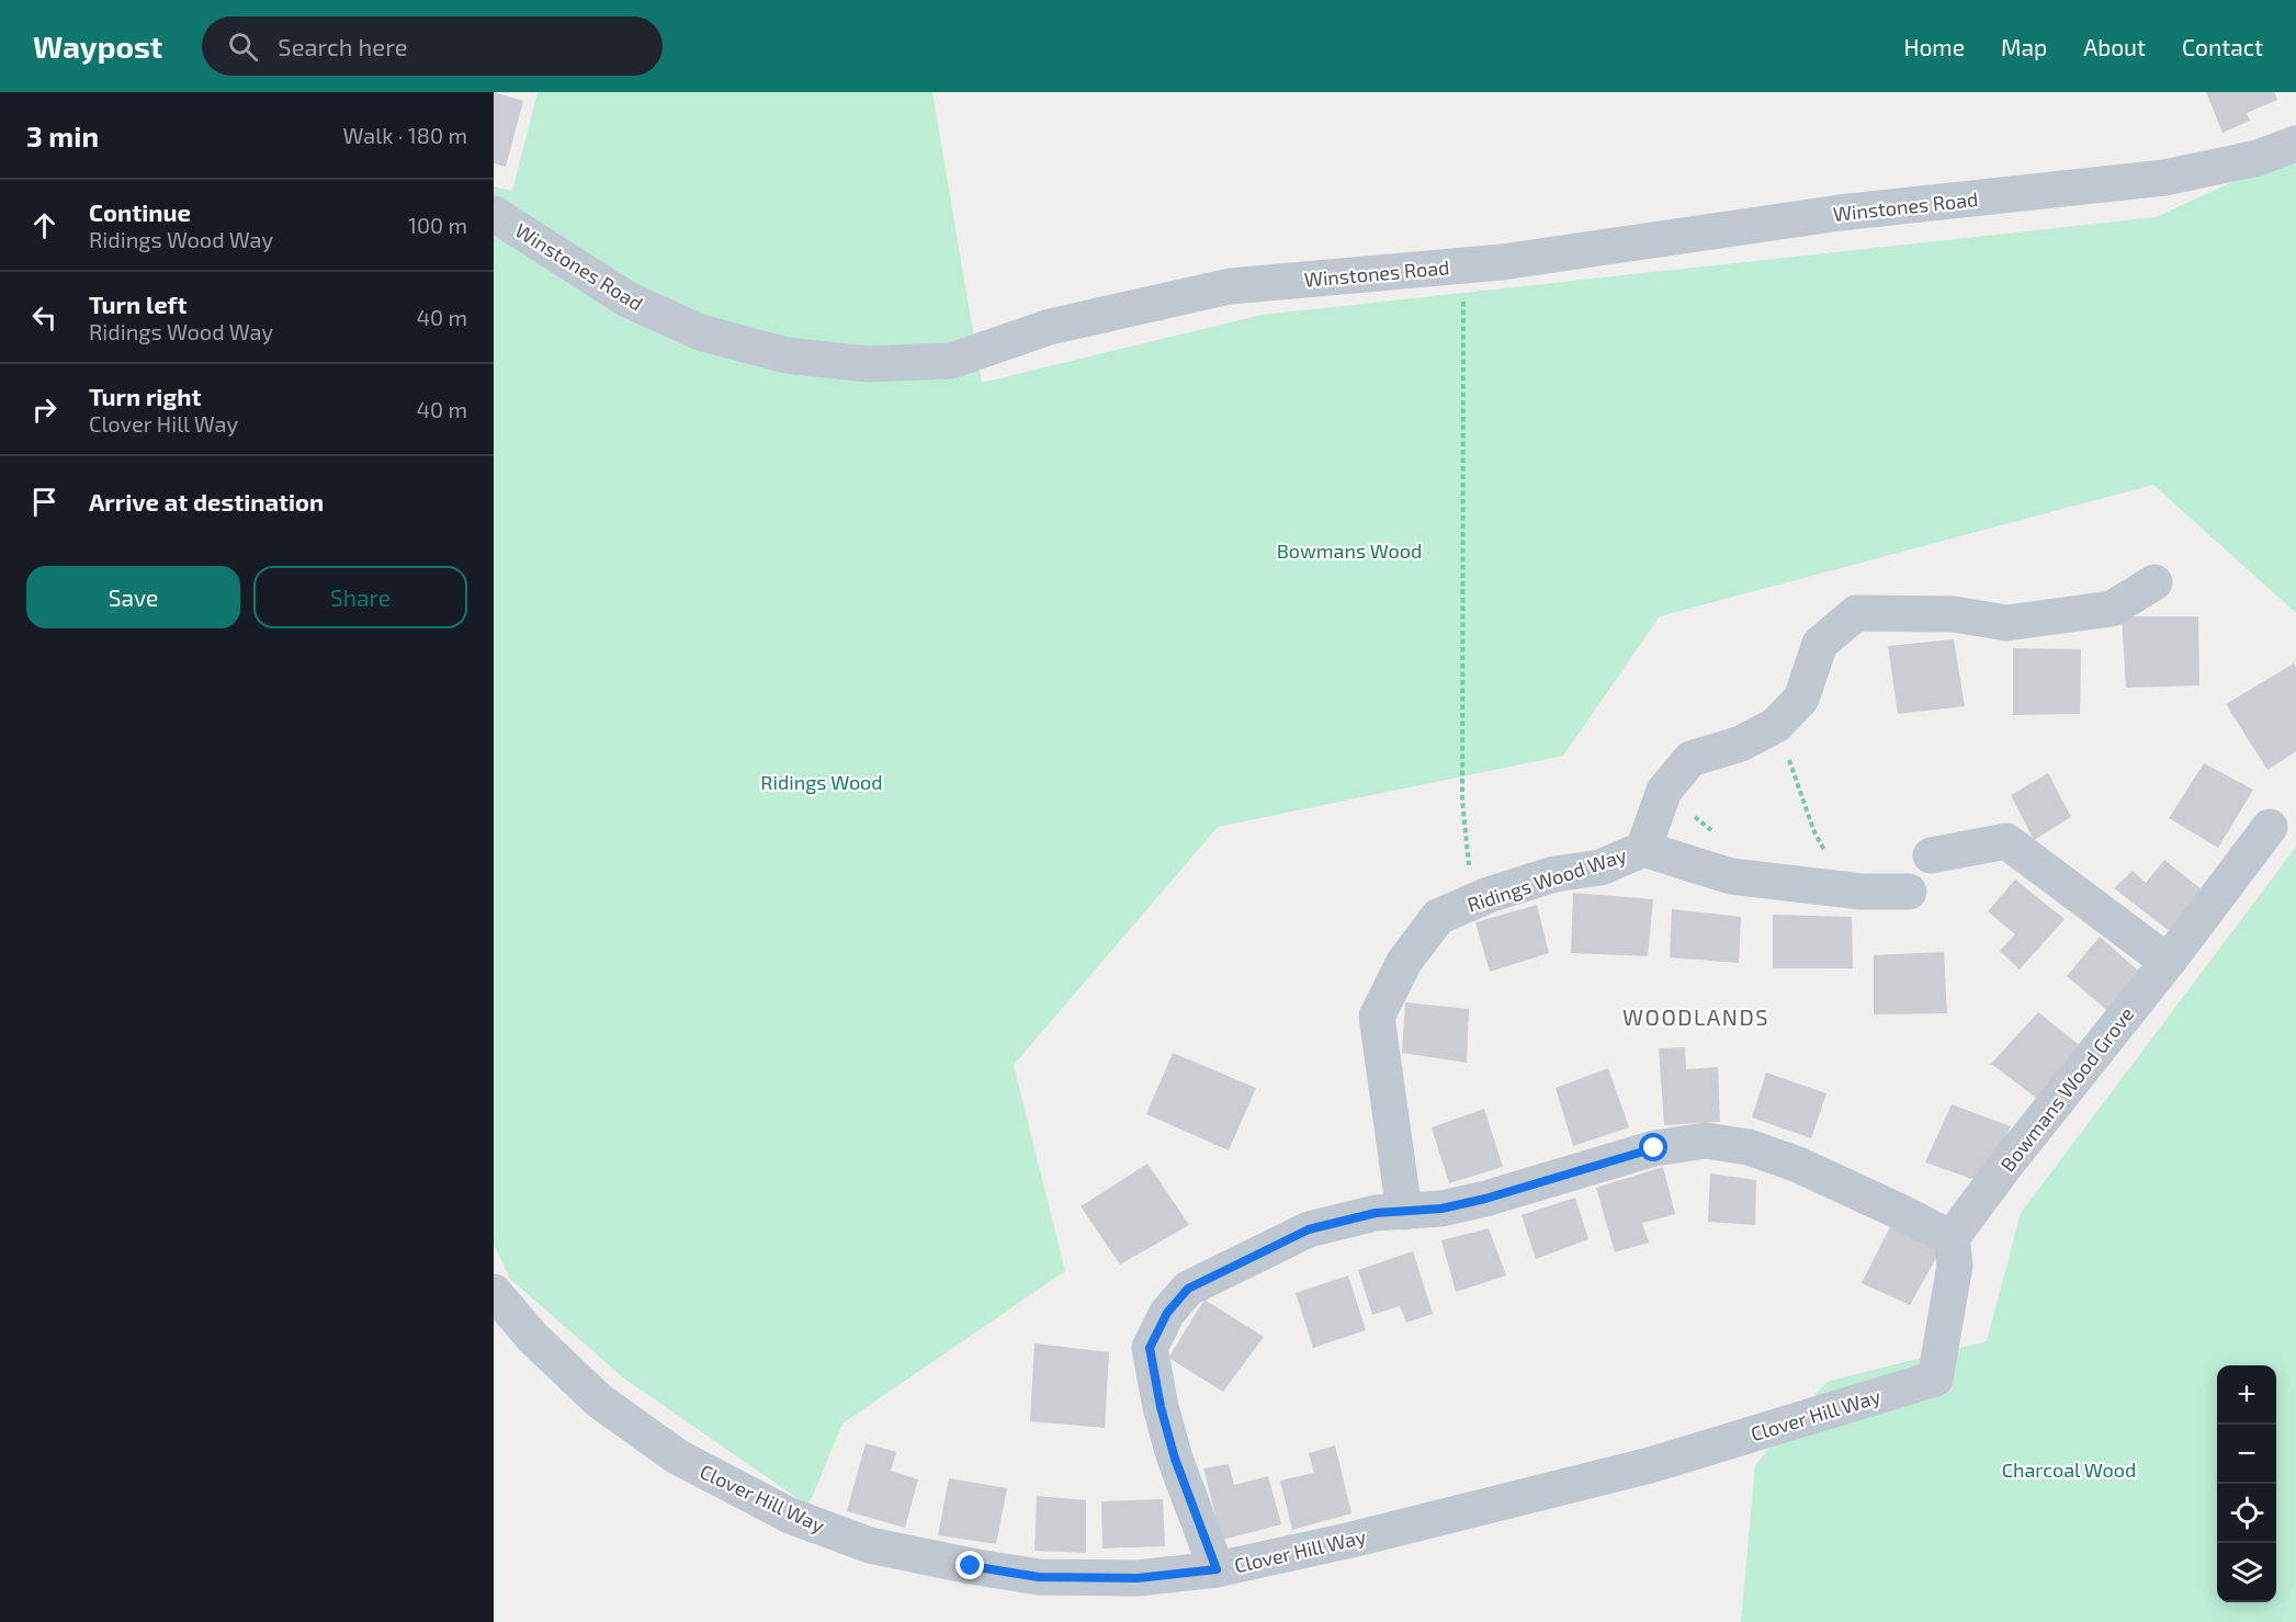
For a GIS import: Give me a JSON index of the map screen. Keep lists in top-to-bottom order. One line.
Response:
{"streets":{"street":["Winstones Road","Ridings Wood Way","Bowmans Wood Grove","Clover Hill Way"]},"crossings":[["Bowmans Wood Grove","Clover Hill Way"]],"districts":["WOODLANDS"],"parks":["Bowmans Wood","Ridings Wood","Charcoal Wood"],"page":{"header":"Waypost","search":"Search here","nav":["Home","Map","About","Contact"],"heading":["3 min","Walk · 180 m"],"list":[["Continue","Ridings Wood Way","100 m"],["Turn left","Ridings Wood Way","40 m"],["Turn right","Clover Hill Way","40 m"],"Arrive at destination"],"buttons":["Save","Share"],"map_buttons":["+","−"]}}
